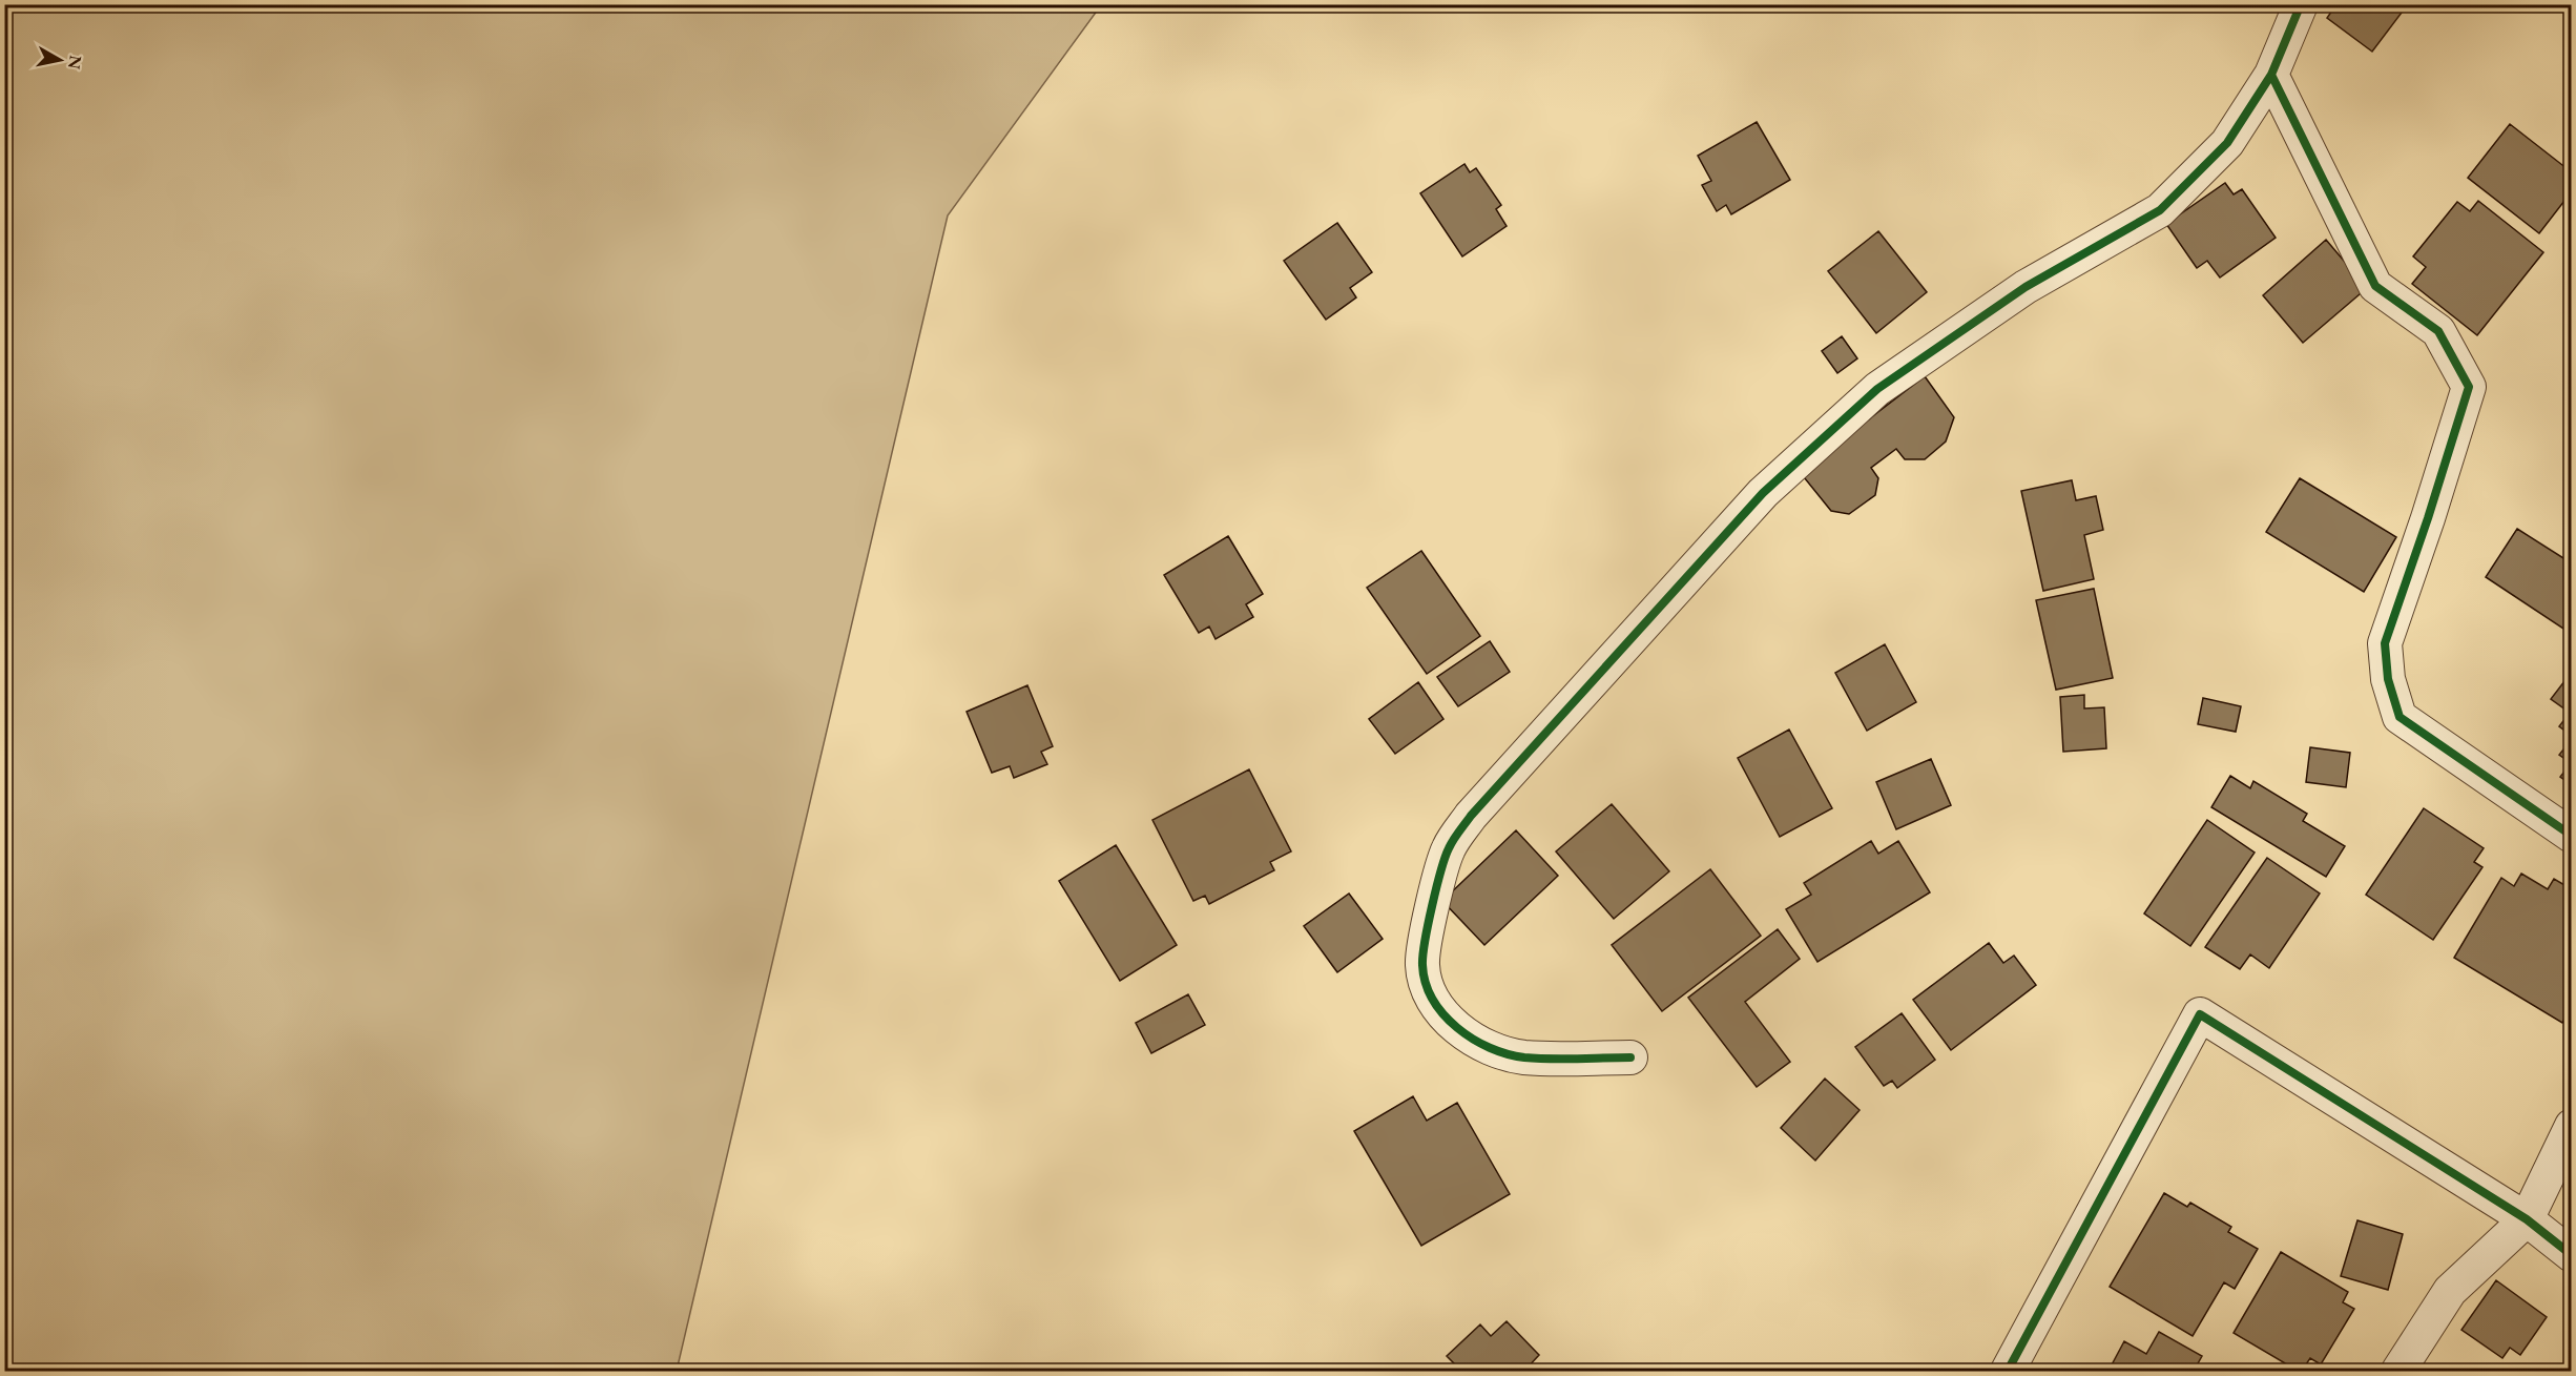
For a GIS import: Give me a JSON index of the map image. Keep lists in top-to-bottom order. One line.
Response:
{"north":"right"}
